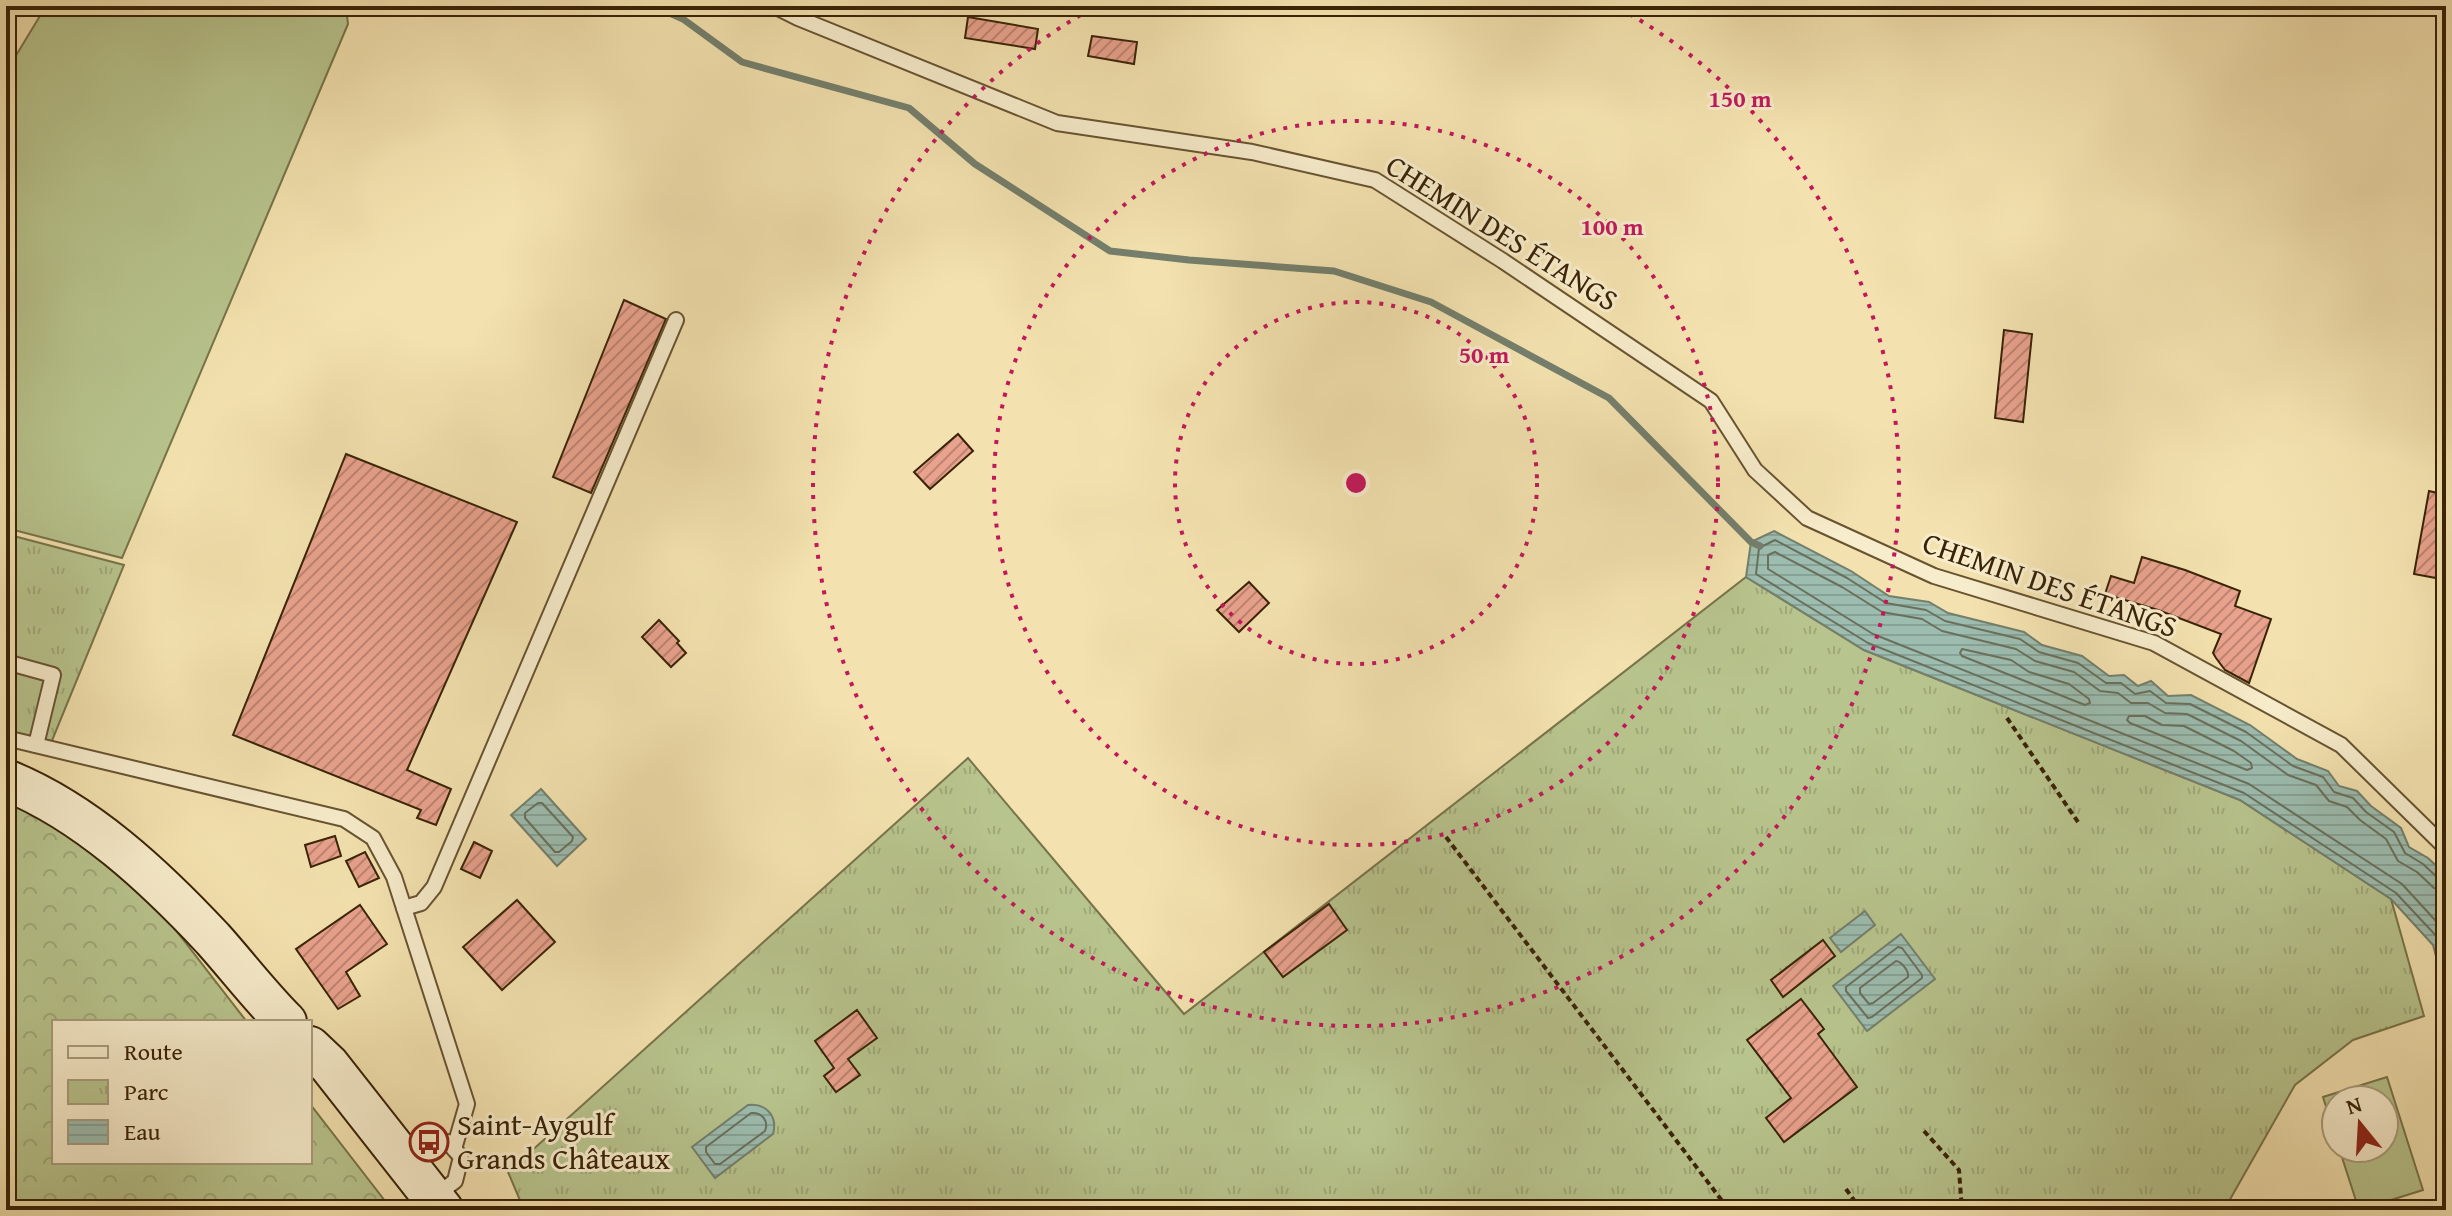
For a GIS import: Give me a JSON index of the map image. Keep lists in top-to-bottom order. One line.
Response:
{"streets":{"lane":["CHEMIN DES ÉTANGS"]},"places":{"bus stop":["Saint-Aygulf Grands Châteaux"]},"legend":["Route","Parc","Eau"],"north":"top","rings":["150 m","100 m","50 m"]}
